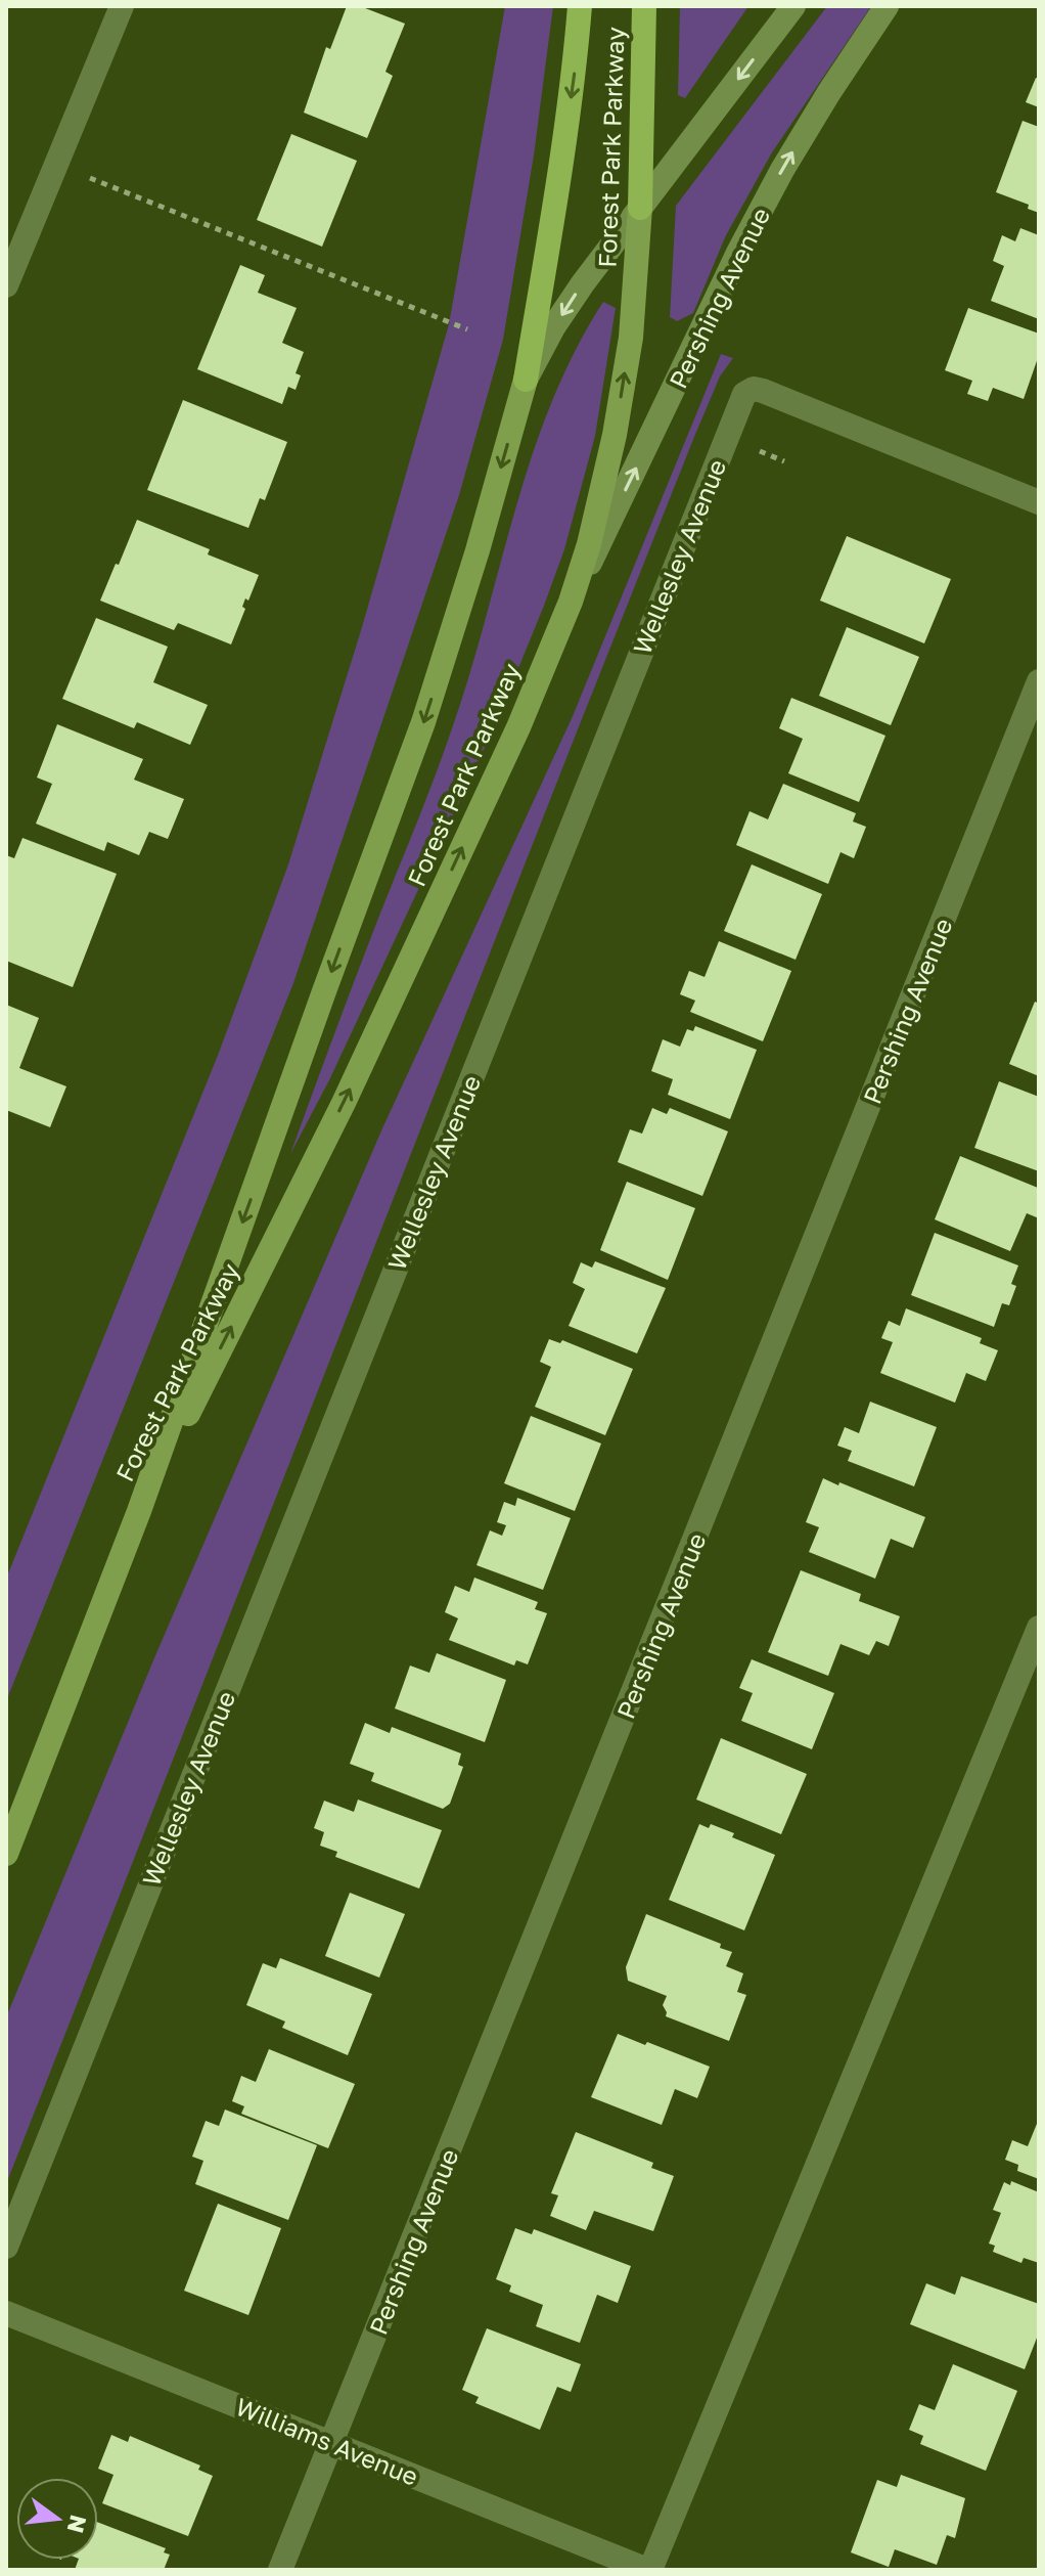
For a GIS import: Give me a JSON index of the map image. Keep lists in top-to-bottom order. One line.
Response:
{"streets":{"highway":["Forest Park Parkway"],"street":["Pershing Avenue","Wellesley Avenue","Williams Avenue"]},"crossings":[["Forest Park Parkway","Pershing Avenue"],["Pershing Avenue","Williams Avenue"]],"north":"right"}
